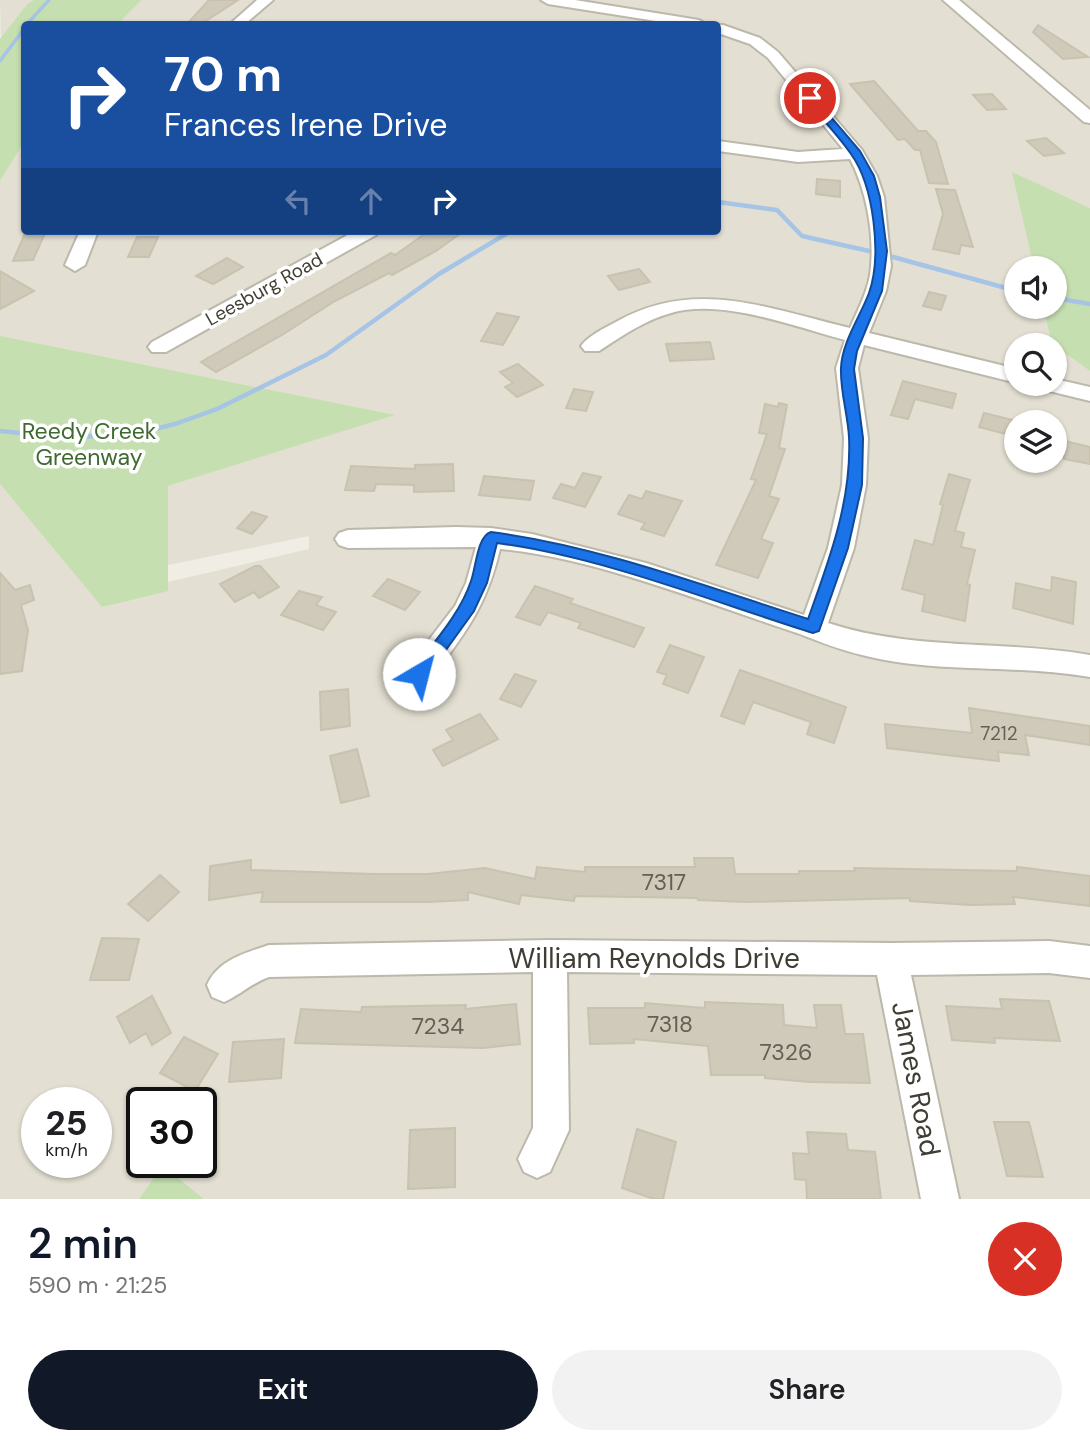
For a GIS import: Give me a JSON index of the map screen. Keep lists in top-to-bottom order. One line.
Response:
{"streets":{"street":["Leesburg Road","William Reynolds Drive","James Road"]},"crossings":[["William Reynolds Drive","James Road"]],"parks":["Reedy Creek Greenway"],"house_numbers":["7212","7317","7318","7234","7326"],"page":{"turn":["70 m","Frances Irene Drive"],"speed":"25 km/h","limit":"30","heading":["2 min","590 m · 21:25"],"buttons":["Exit","Share"]}}
